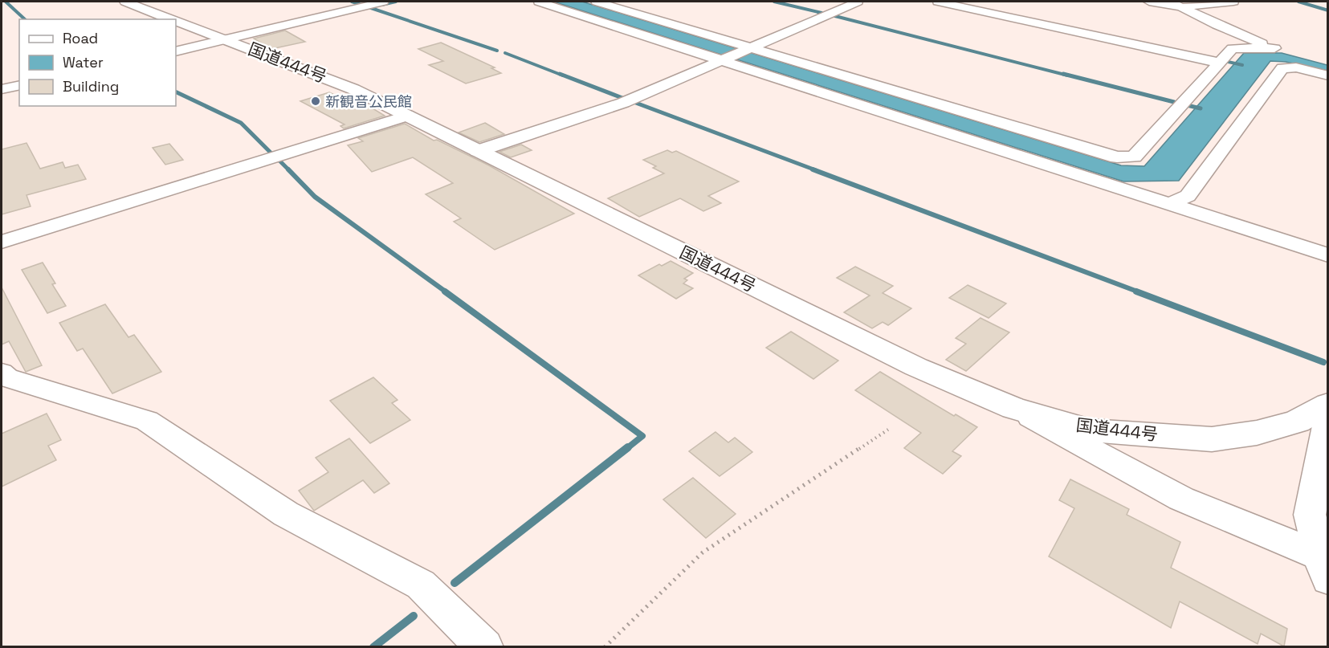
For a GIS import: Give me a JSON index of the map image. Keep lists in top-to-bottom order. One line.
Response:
{"streets":{"highway":["国道444号"]},"places":["新観音公民館"],"legend":["Road","Water","Building"]}
